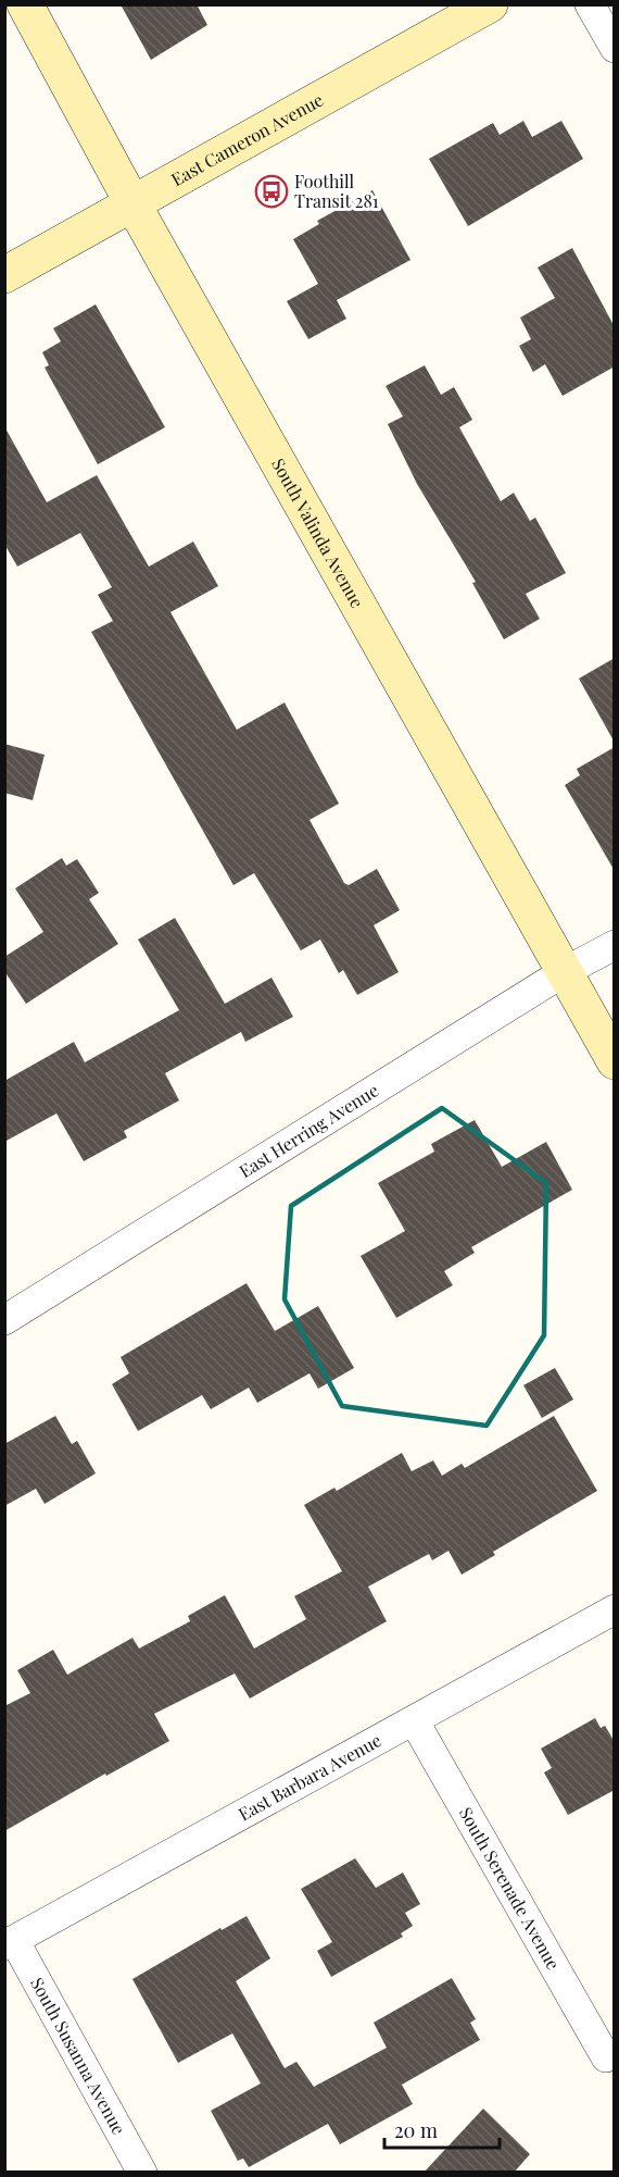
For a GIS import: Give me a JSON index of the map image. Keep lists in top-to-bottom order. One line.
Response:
{"streets":{"main road":["East Cameron Avenue","South Valinda Avenue"],"street":["East Herring Avenue","East Barbara Avenue","South Serenade Avenue","South Susanna Avenue"]},"crossings":[["East Cameron Avenue","South Valinda Avenue"],["South Valinda Avenue","East Herring Avenue"],["East Barbara Avenue","South Serenade Avenue"],["East Barbara Avenue","South Susanna Avenue"]],"places":{"bus stop":["Foothill Transit 281"]},"scale_bar":"20 m"}
